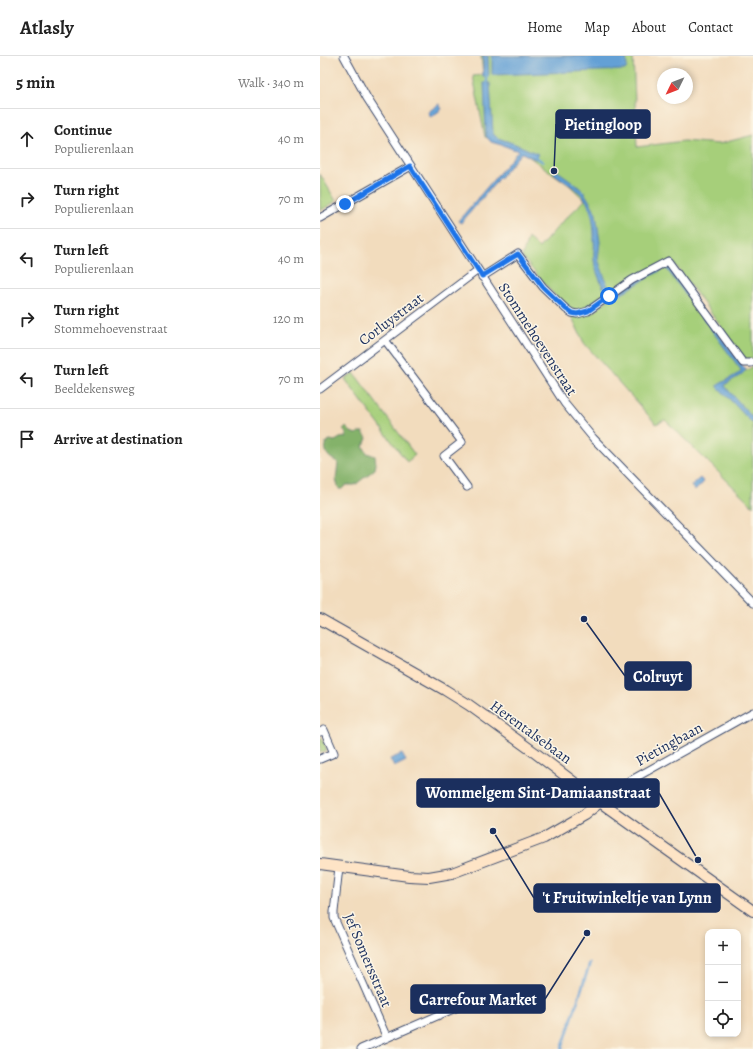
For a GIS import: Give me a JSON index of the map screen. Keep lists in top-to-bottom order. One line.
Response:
{"streets":{"main road":["Herentalsebaan"],"street":["Corluystraat","Stommehoevenstraat","Pietingbaan","Jef Somersstraat"]},"crossings":[["Corluystraat","Stommehoevenstraat"],["Herentalsebaan","Pietingbaan"]],"places":["Pietingloop","Colruyt","'t Fruitwinkeltje van Lynn","Wommelgem Sint-Damiaanstraat","Carrefour Market"],"north":"bottom left","page":{"header":"Atlasly","nav":["Home","Map","About","Contact"],"heading":["5 min","Walk · 340 m"],"list":[["Continue","Populierenlaan","40 m"],["Turn right","Populierenlaan","70 m"],["Turn left","Populierenlaan","40 m"],["Turn right","Stommehoevenstraat","120 m"],["Turn left","Beeldekensweg","70 m"],"Arrive at destination"],"map_buttons":["+","−"]}}
